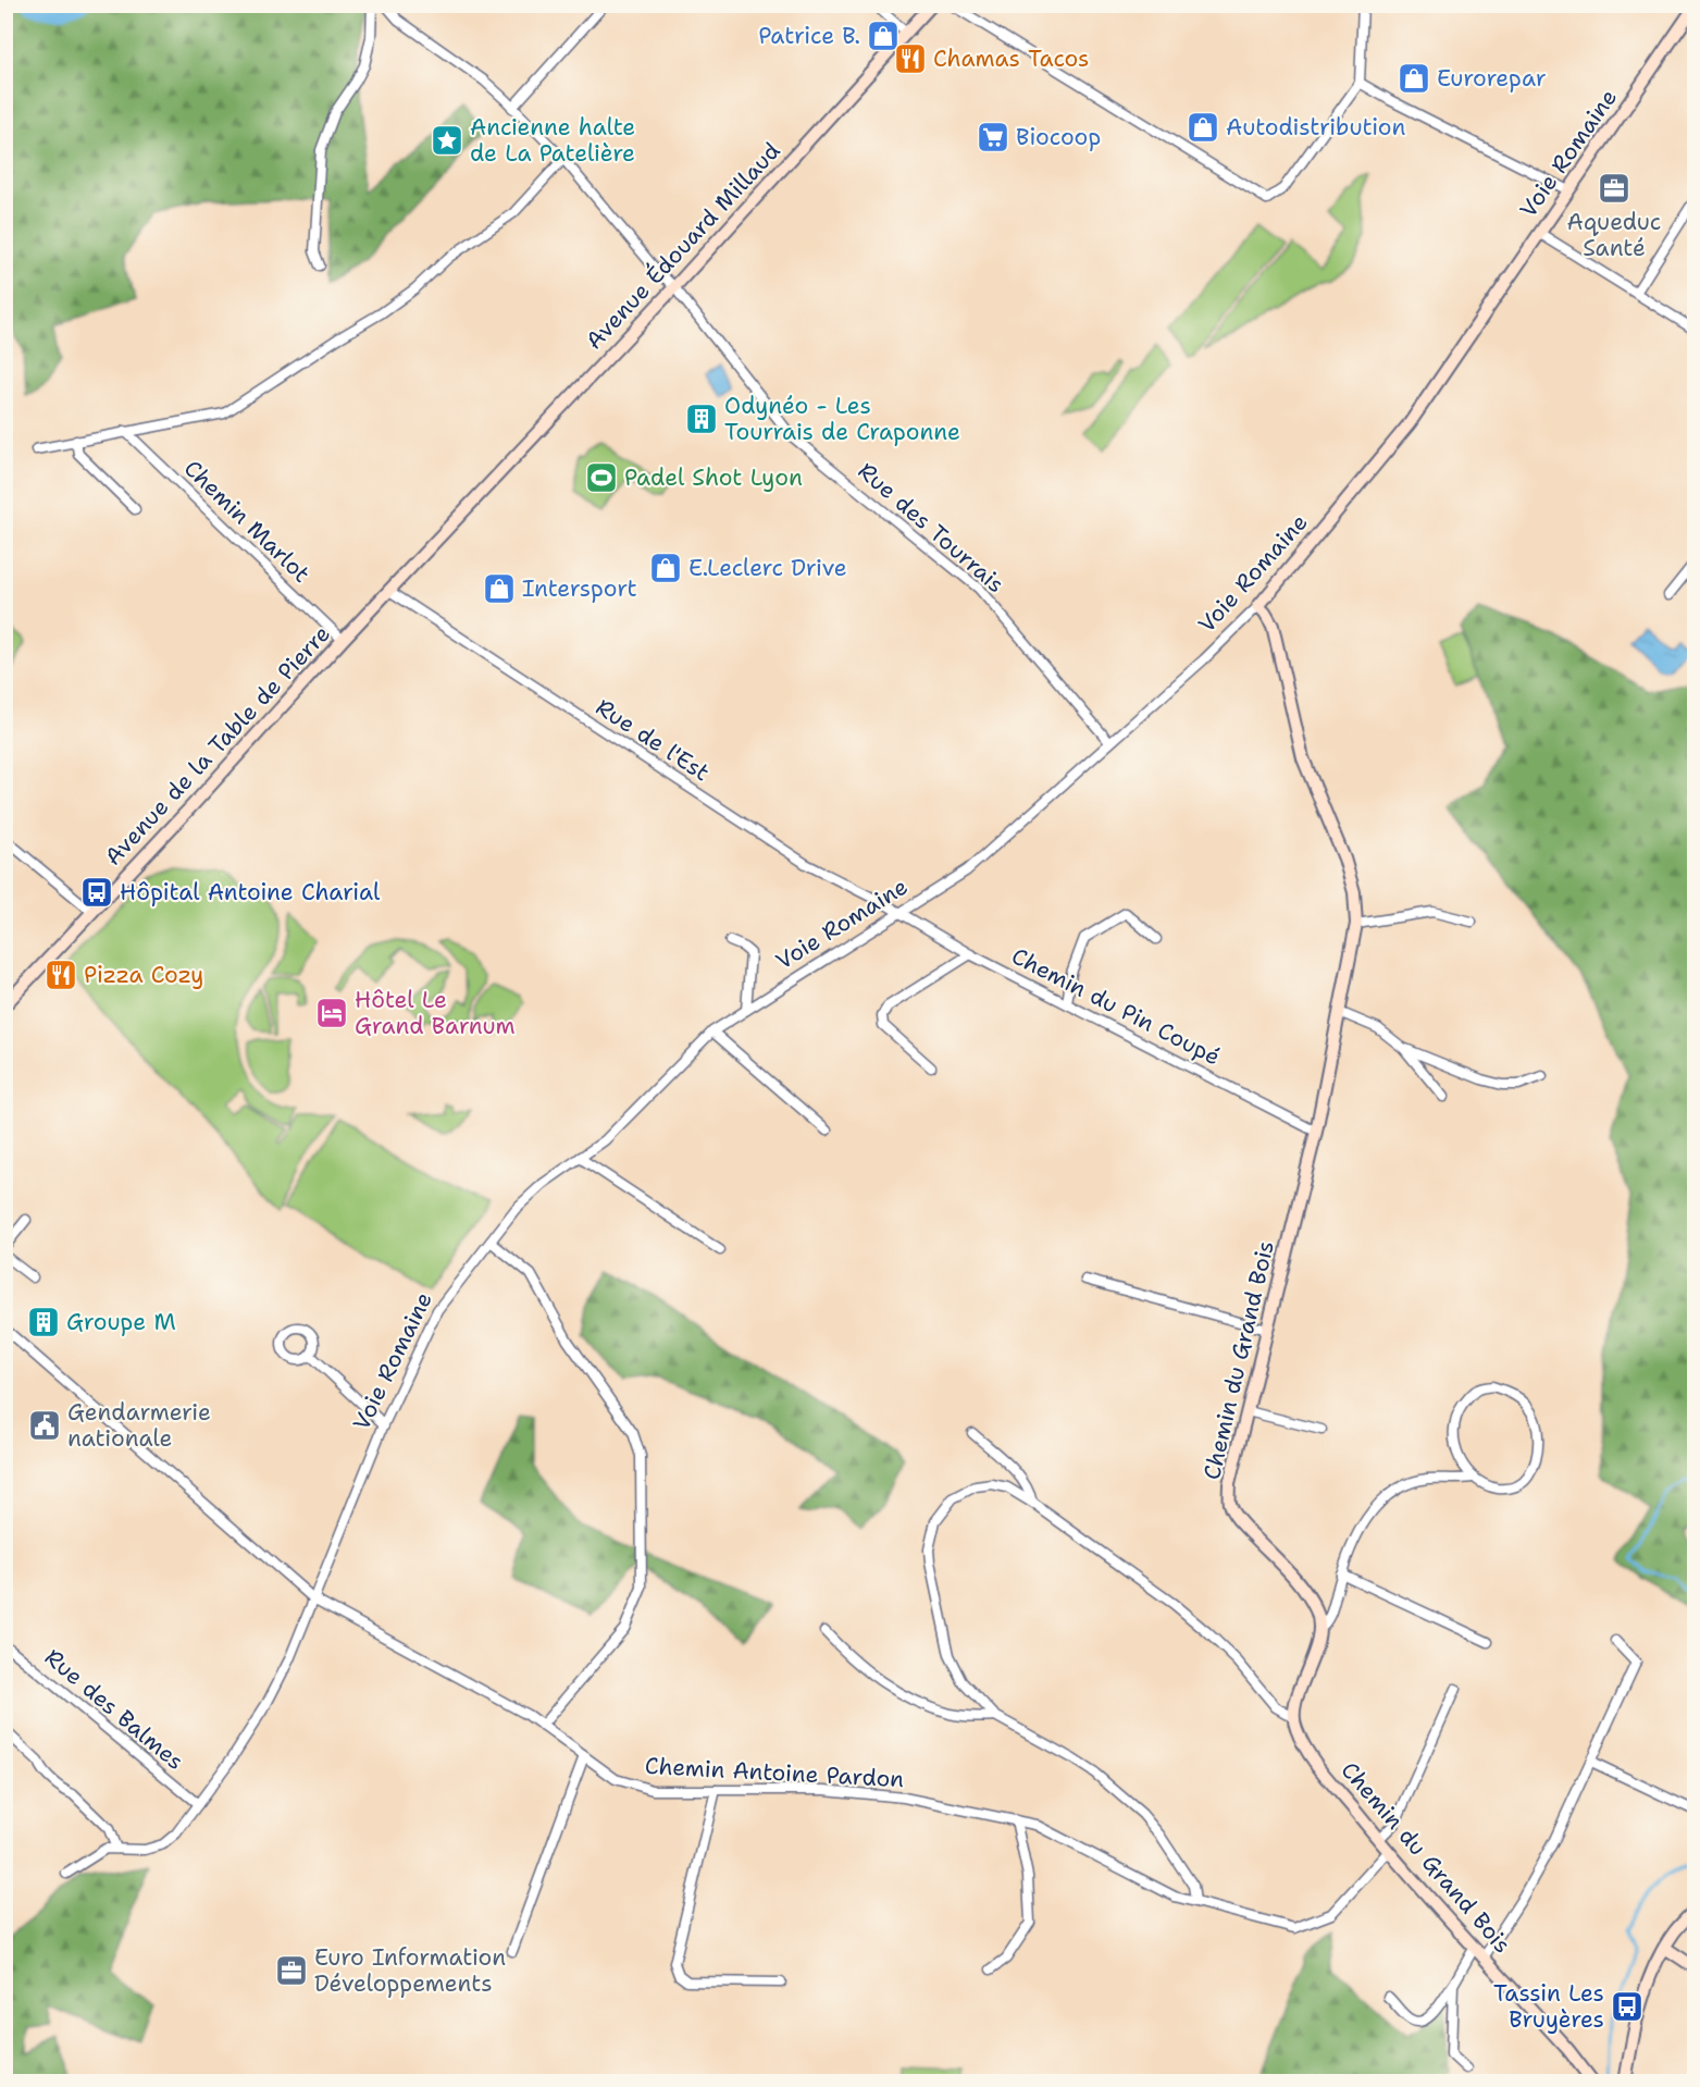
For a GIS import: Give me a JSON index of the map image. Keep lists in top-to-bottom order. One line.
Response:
{"streets":{"street":["Voie Romaine","Avenue Édouard Millaud","Chemin Marlot","Rue des Tourrais","Rue de l'Est","Avenue de la Table de Pierre","Chemin du Pin Coupé","Chemin du Grand Bois","Rue des Balmes","Chemin Antoine Pardon"]},"crossings":[["Voie Romaine","Rue des Tourrais"],["Voie Romaine","Rue de l'Est"],["Voie Romaine","Chemin du Pin Coupé"],["Voie Romaine","Chemin du Grand Bois"],["Voie Romaine","Rue des Balmes"],["Voie Romaine","Chemin Antoine Pardon"],["Avenue Édouard Millaud","Rue des Tourrais"],["Avenue Édouard Millaud","Avenue de la Table de Pierre"],["Chemin Marlot","Avenue de la Table de Pierre"],["Rue de l'Est","Avenue de la Table de Pierre"],["Rue de l'Est","Chemin du Pin Coupé"],["Chemin du Pin Coupé","Chemin du Grand Bois"],["Chemin du Grand Bois","Chemin Antoine Pardon"]],"places":{"shop":["Patrice B.","Eurorepar","Autodistribution","E.Leclerc Drive","Intersport"],"restaurant":["Chamas Tacos","Pizza Cozy"],"supermarket":["Biocoop"],"place":["Ancienne halte de La Patelière"],"office":["Aqueduc Santé","Euro Information Développements"],"building":["Odynéo - Les Tourrais de Craponne","Groupe M"],"sports":["Padel Shot Lyon"],"bus stop":["Hôpital Antoine Charial","Tassin Les Bruyères"],"hotel":["Hôtel Le Grand Barnum"],"public building":["Gendarmerie nationale"]}}
